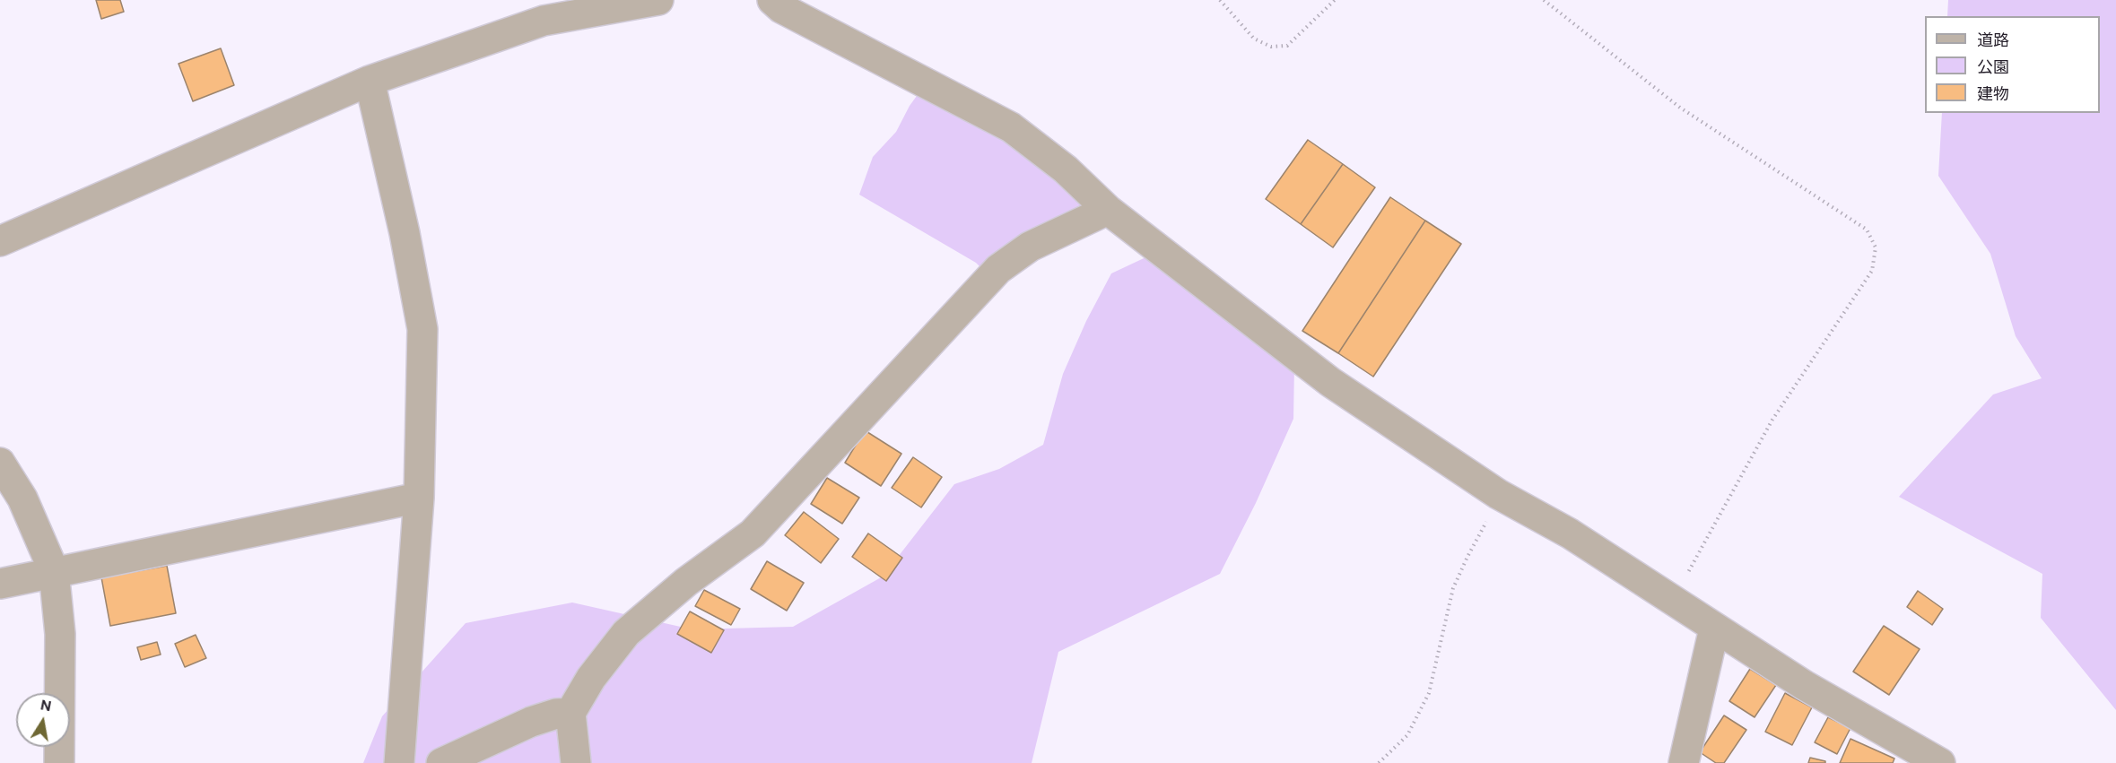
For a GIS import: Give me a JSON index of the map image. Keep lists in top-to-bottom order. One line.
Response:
{"legend":["道路","公園","建物"],"north":"top"}
